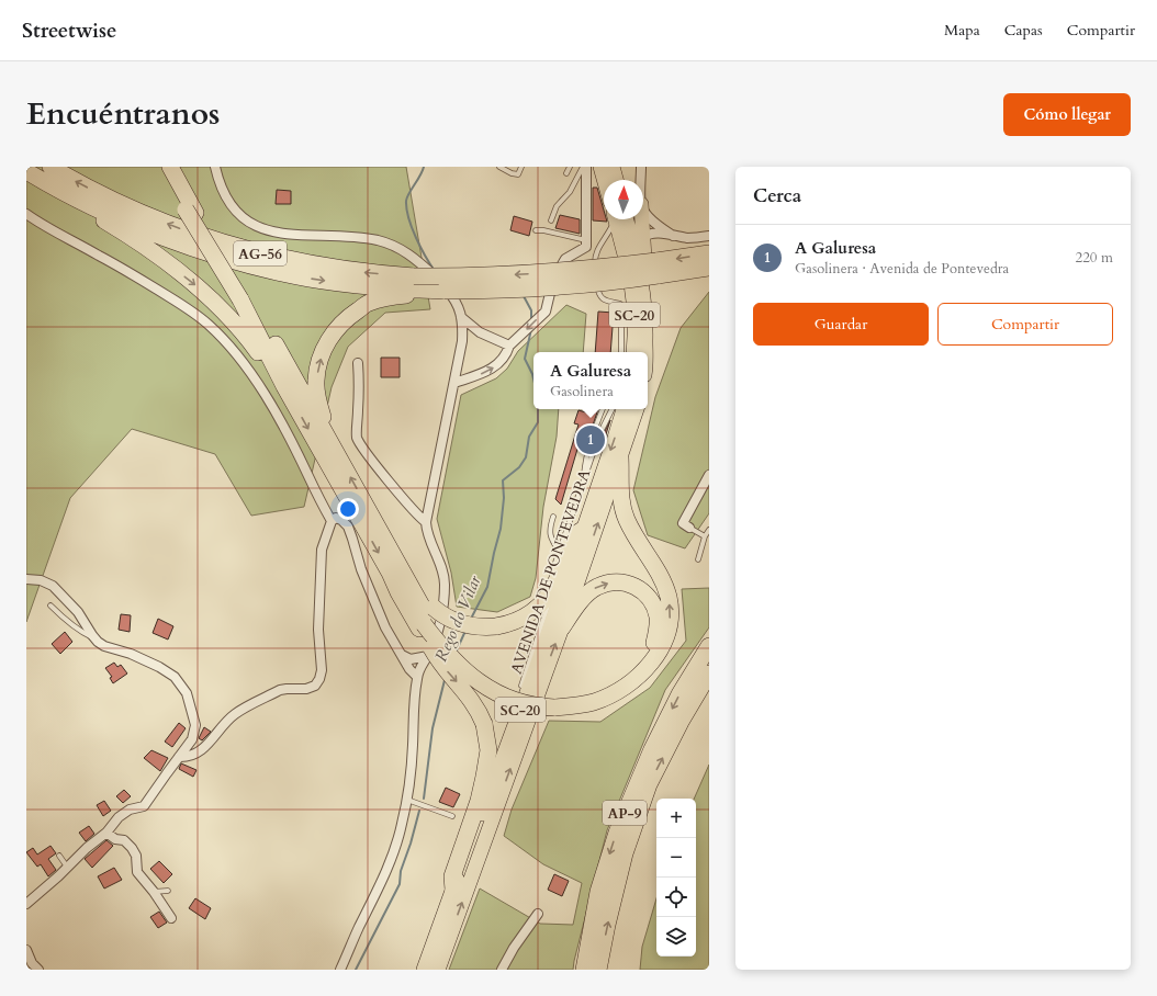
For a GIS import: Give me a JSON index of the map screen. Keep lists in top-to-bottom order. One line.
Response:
{"streets":{"highway":["AG-56","SC-20","AVENIDA DE PONTEVEDRA","AP-9"]},"water":["Rego do Vilar"],"north":"top","page":{"header":"Streetwise","nav":["Mapa","Capas","Compartir"],"title":"Encuéntranos","buttons":["Cómo llegar",["Guardar","Compartir"]],"heading":"Cerca","list":[{"mark":"1","name":"A Galuresa","note":"Gasolinera · Avenida de Pontevedra","value":"220 m"}],"popup":["A Galuresa","Gasolinera"],"pins":"1","map_buttons":["+","−"]}}
